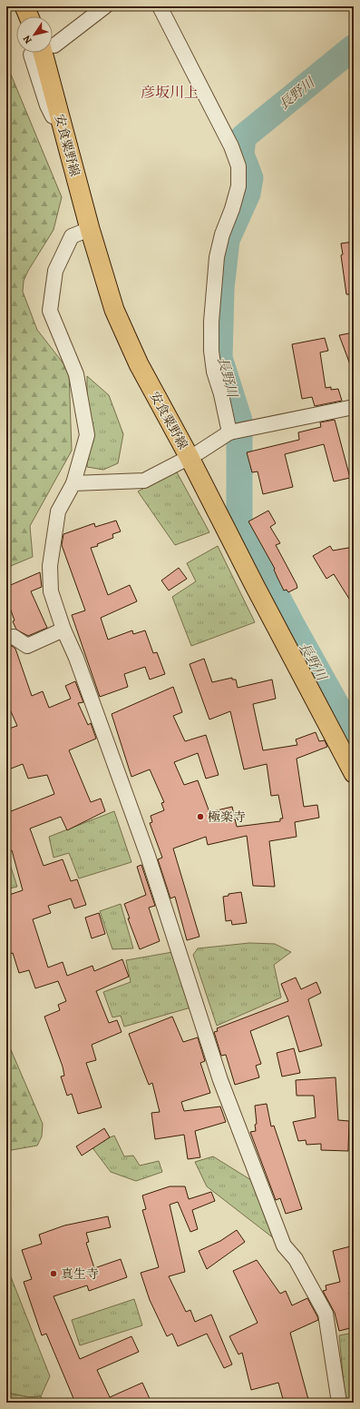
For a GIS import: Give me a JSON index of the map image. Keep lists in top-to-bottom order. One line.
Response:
{"streets":{"main road":["安食粟野線"]},"districts":["彦坂川上"],"water":["長野川"],"places":["極楽寺","真生寺"],"north":"bottom left"}
